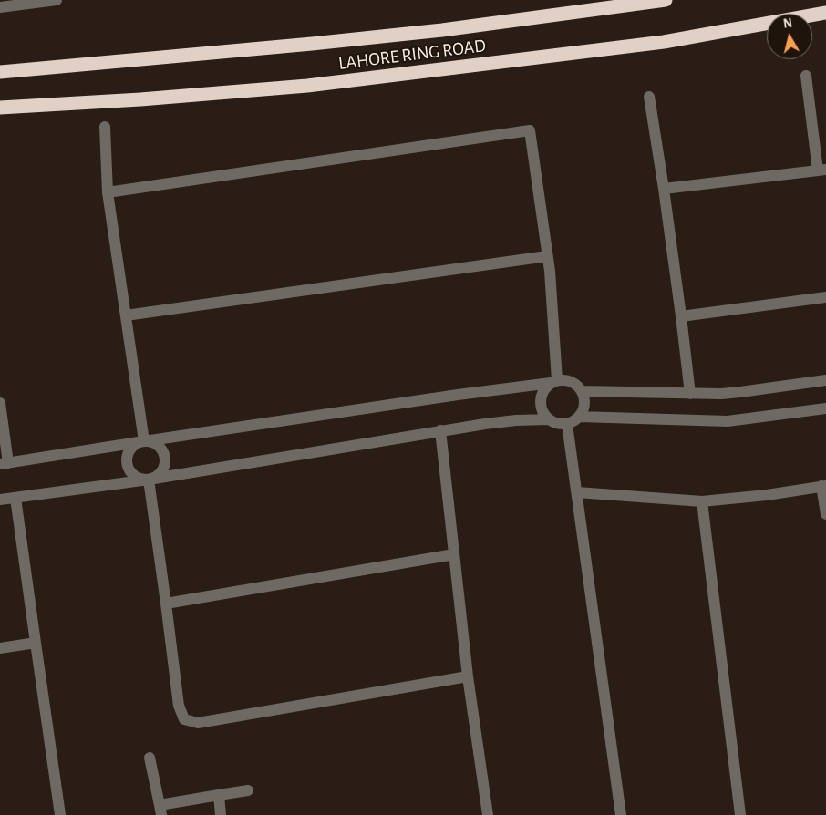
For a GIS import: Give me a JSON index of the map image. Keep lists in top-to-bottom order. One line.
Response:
{"streets":{"highway":["LAHORE RING ROAD"]},"north":"top"}
